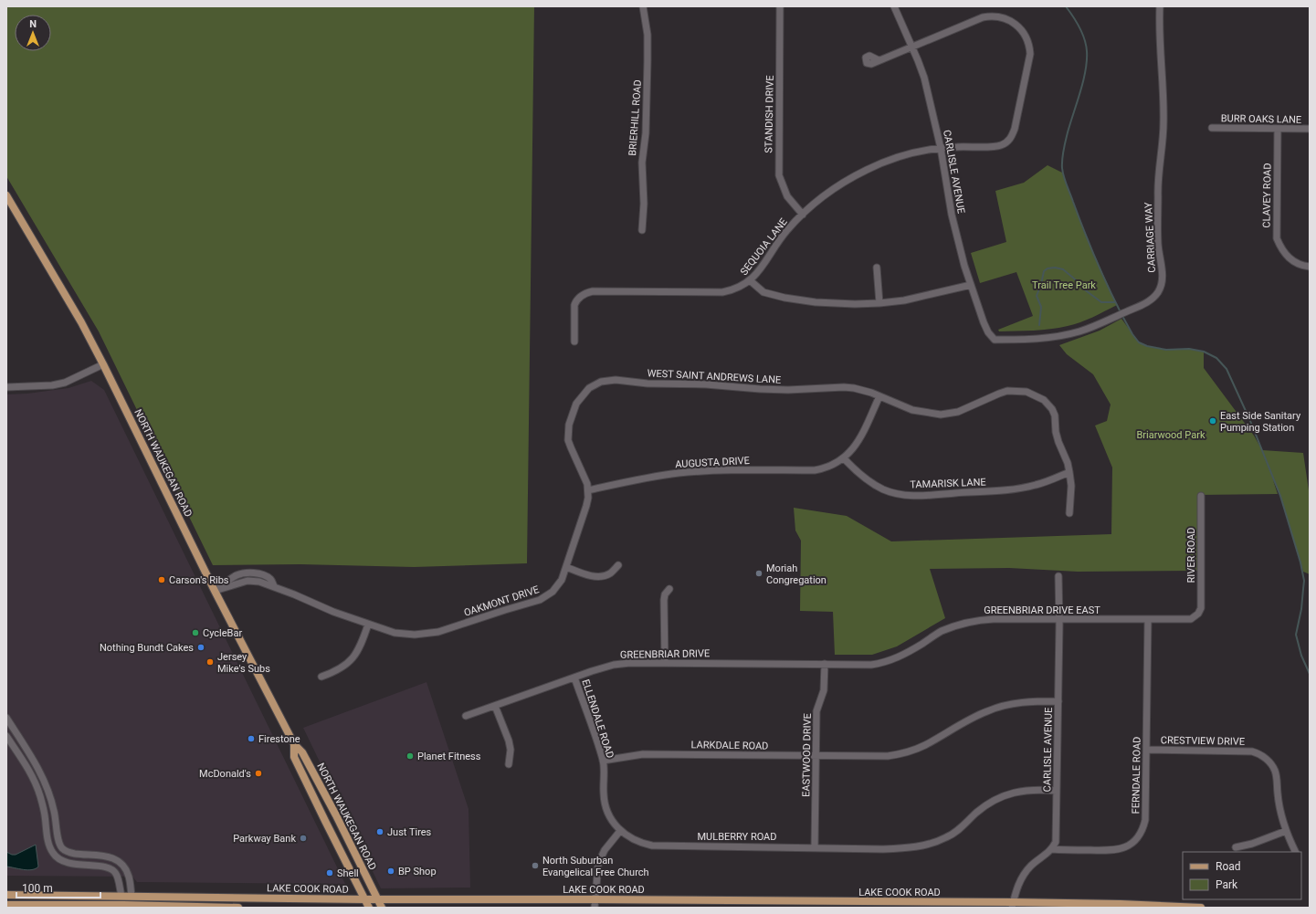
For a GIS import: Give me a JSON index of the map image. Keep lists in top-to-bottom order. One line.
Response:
{"streets":{"main road":["NORTH WAUKEGAN ROAD","LAKE COOK ROAD"],"street":["STANDISH DRIVE","BRIERHILL ROAD","BURR OAKS LANE","CARLISLE AVENUE","CLAVEY ROAD","CARRIAGE WAY","SEQUOIA LANE","WEST SAINT ANDREWS LANE","AUGUSTA DRIVE","TAMARISK LANE","RIVER ROAD","OAKMONT DRIVE","GREENBRIAR DRIVE EAST","GREENBRIAR DRIVE","ELLENDALE ROAD","CRESTVIEW DRIVE","LARKDALE ROAD","EASTWOOD DRIVE","FERNDALE ROAD","MULBERRY ROAD"]},"crossings":[["STANDISH DRIVE","SEQUOIA LANE"],["BURR OAKS LANE","CLAVEY ROAD"],["CARLISLE AVENUE","CARRIAGE WAY"],["CARLISLE AVENUE","SEQUOIA LANE"],["CARLISLE AVENUE","GREENBRIAR DRIVE EAST"],["CARLISLE AVENUE","LARKDALE ROAD"],["CARLISLE AVENUE","FERNDALE ROAD"],["CARLISLE AVENUE","MULBERRY ROAD"],["WEST SAINT ANDREWS LANE","TAMARISK LANE"],["WEST SAINT ANDREWS LANE","OAKMONT DRIVE"],["AUGUSTA DRIVE","TAMARISK LANE"],["AUGUSTA DRIVE","OAKMONT DRIVE"],["NORTH WAUKEGAN ROAD","OAKMONT DRIVE"],["NORTH WAUKEGAN ROAD","LAKE COOK ROAD"],["RIVER ROAD","GREENBRIAR DRIVE EAST"],["GREENBRIAR DRIVE EAST","GREENBRIAR DRIVE"],["GREENBRIAR DRIVE EAST","FERNDALE ROAD"],["GREENBRIAR DRIVE","ELLENDALE ROAD"],["GREENBRIAR DRIVE","EASTWOOD DRIVE"],["ELLENDALE ROAD","LARKDALE ROAD"],["ELLENDALE ROAD","MULBERRY ROAD"],["CRESTVIEW DRIVE","FERNDALE ROAD"],["LARKDALE ROAD","EASTWOOD DRIVE"],["EASTWOOD DRIVE","MULBERRY ROAD"]],"parks":["Trail Tree Park","Briarwood Park"],"places":["East Side Sanitary Pumping Station","Moriah Congregation","Carson's Ribs","CycleBar","Nothing Bundt Cakes","Jersey Mike's Subs","Firestone","Planet Fitness","McDonald's","Just Tires","Parkway Bank","North Suburban Evangelical Free Church","BP Shop","Shell"],"legend":["Road","Park"],"scale_bar":"100 m","north":"top"}
